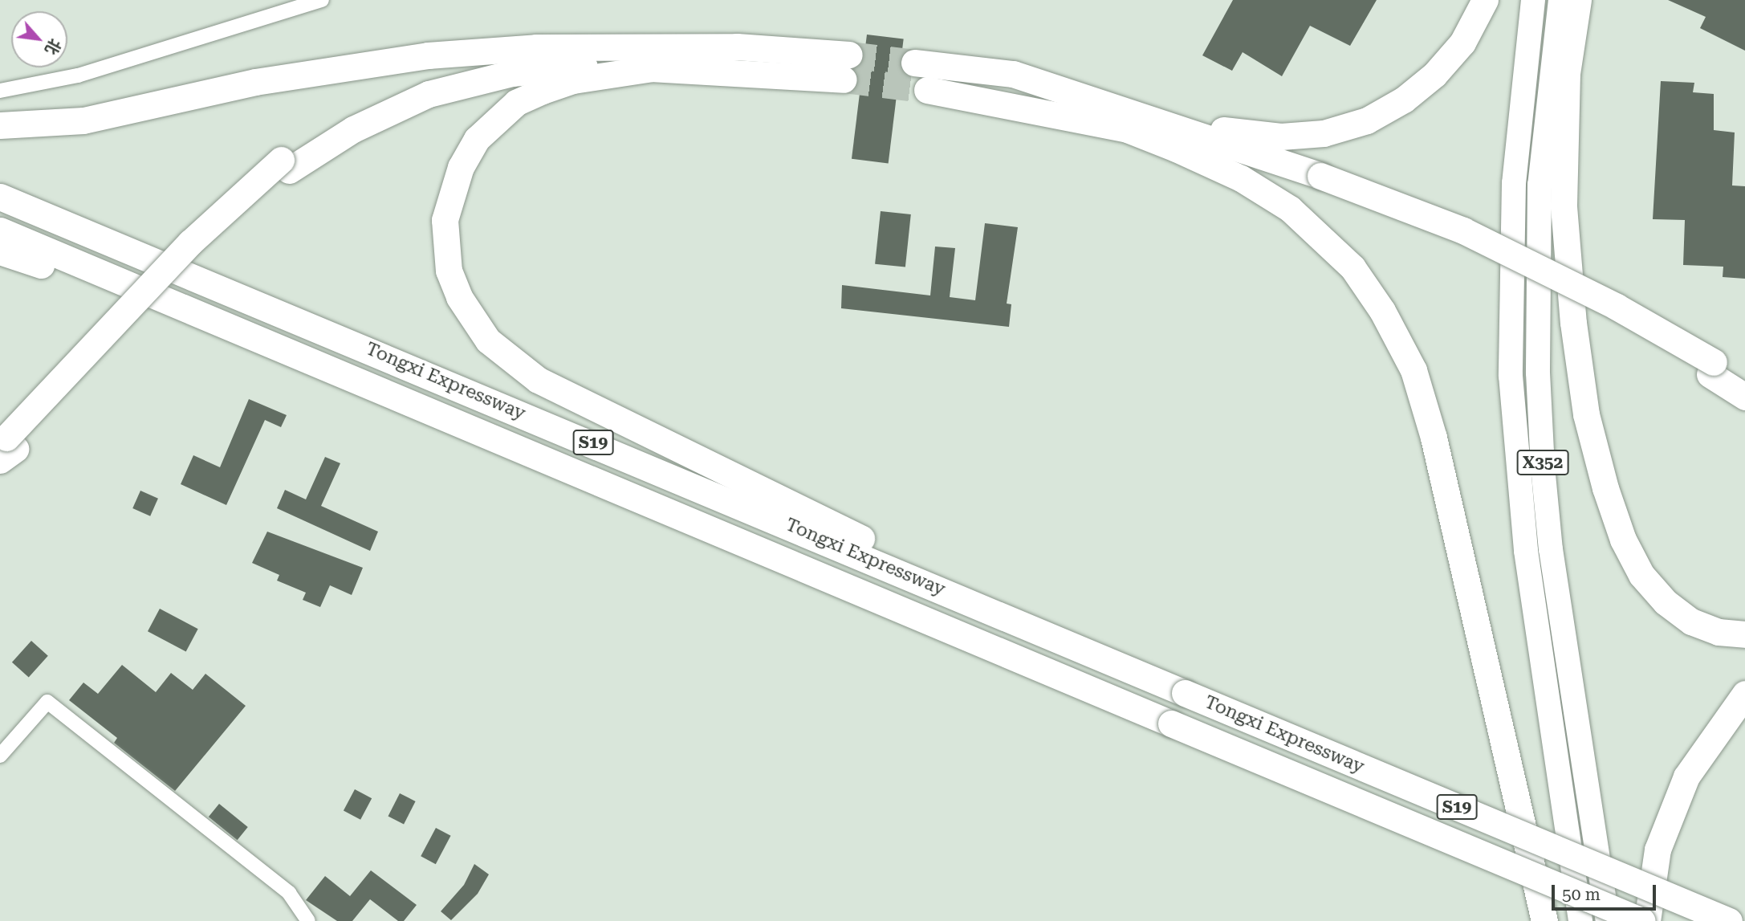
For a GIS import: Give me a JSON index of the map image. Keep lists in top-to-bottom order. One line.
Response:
{"streets":{"highway":["Tongxi Expressway","S19"],"main road":["X352"]},"scale_bar":"50 m","north":"bottom right"}
